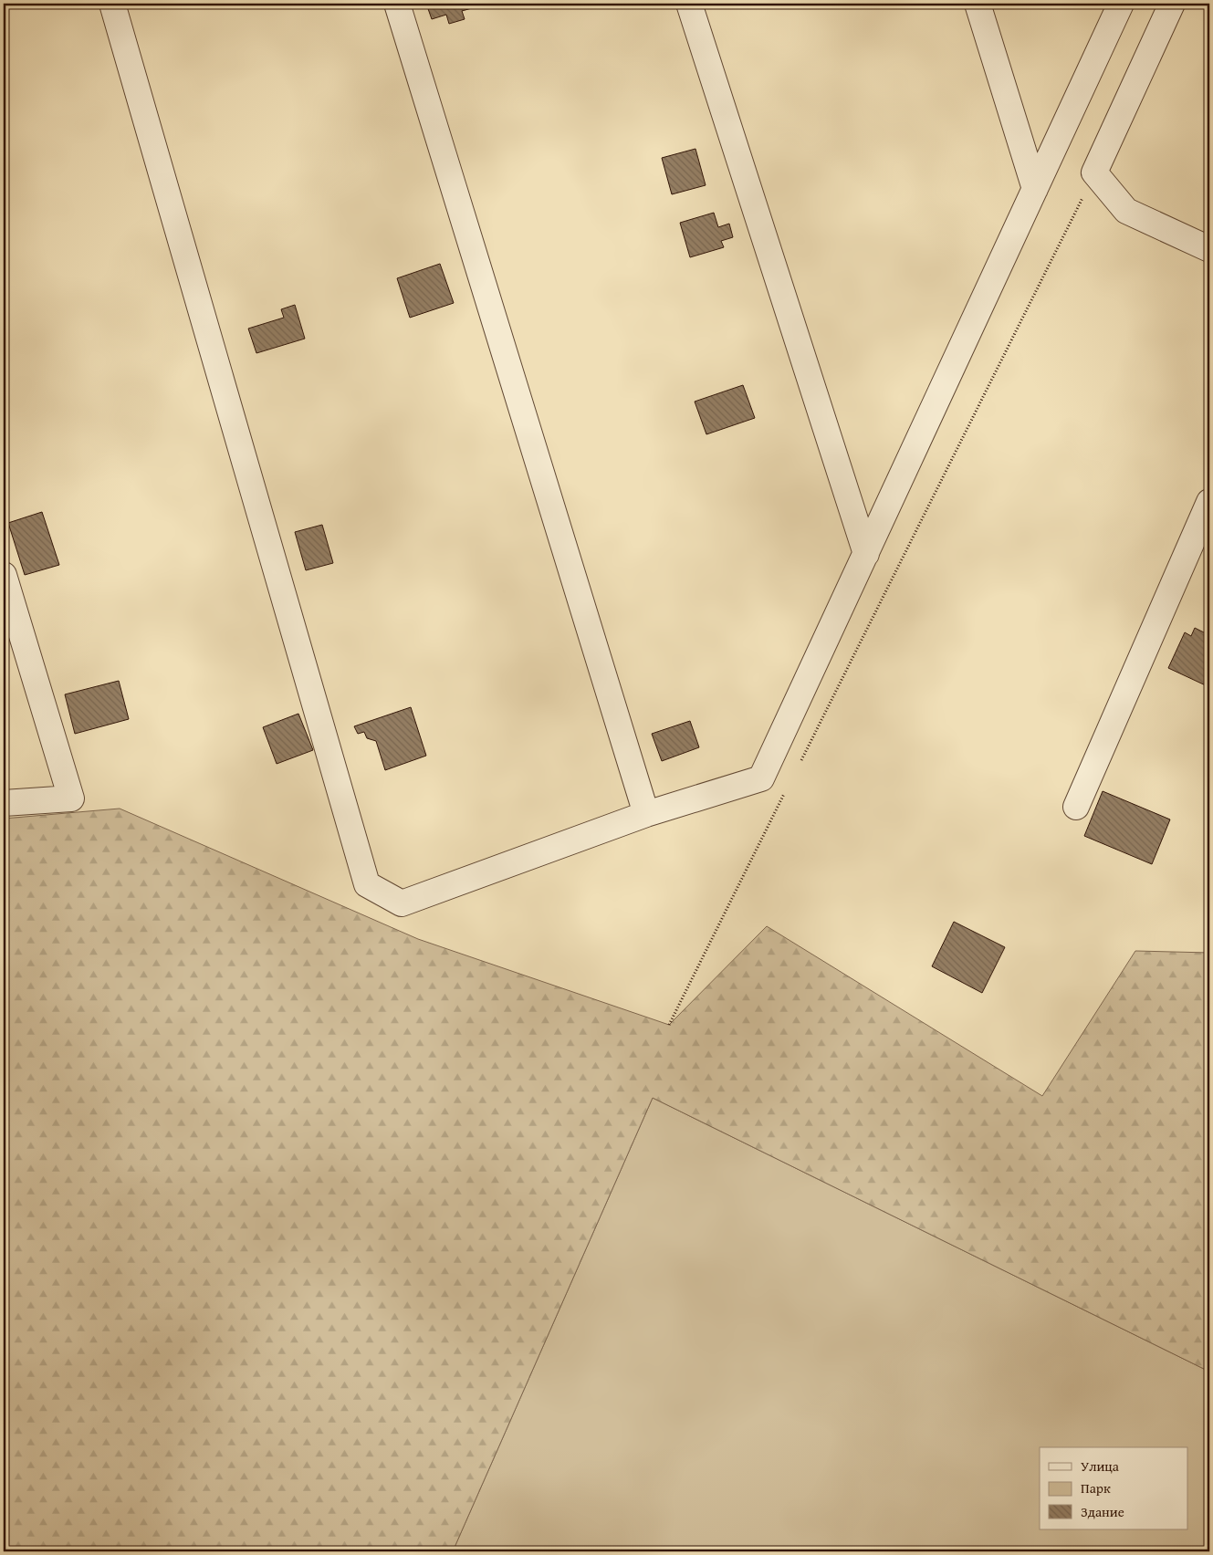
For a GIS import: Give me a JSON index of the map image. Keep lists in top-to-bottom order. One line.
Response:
{"legend":["Улица","Парк","Здание"]}
